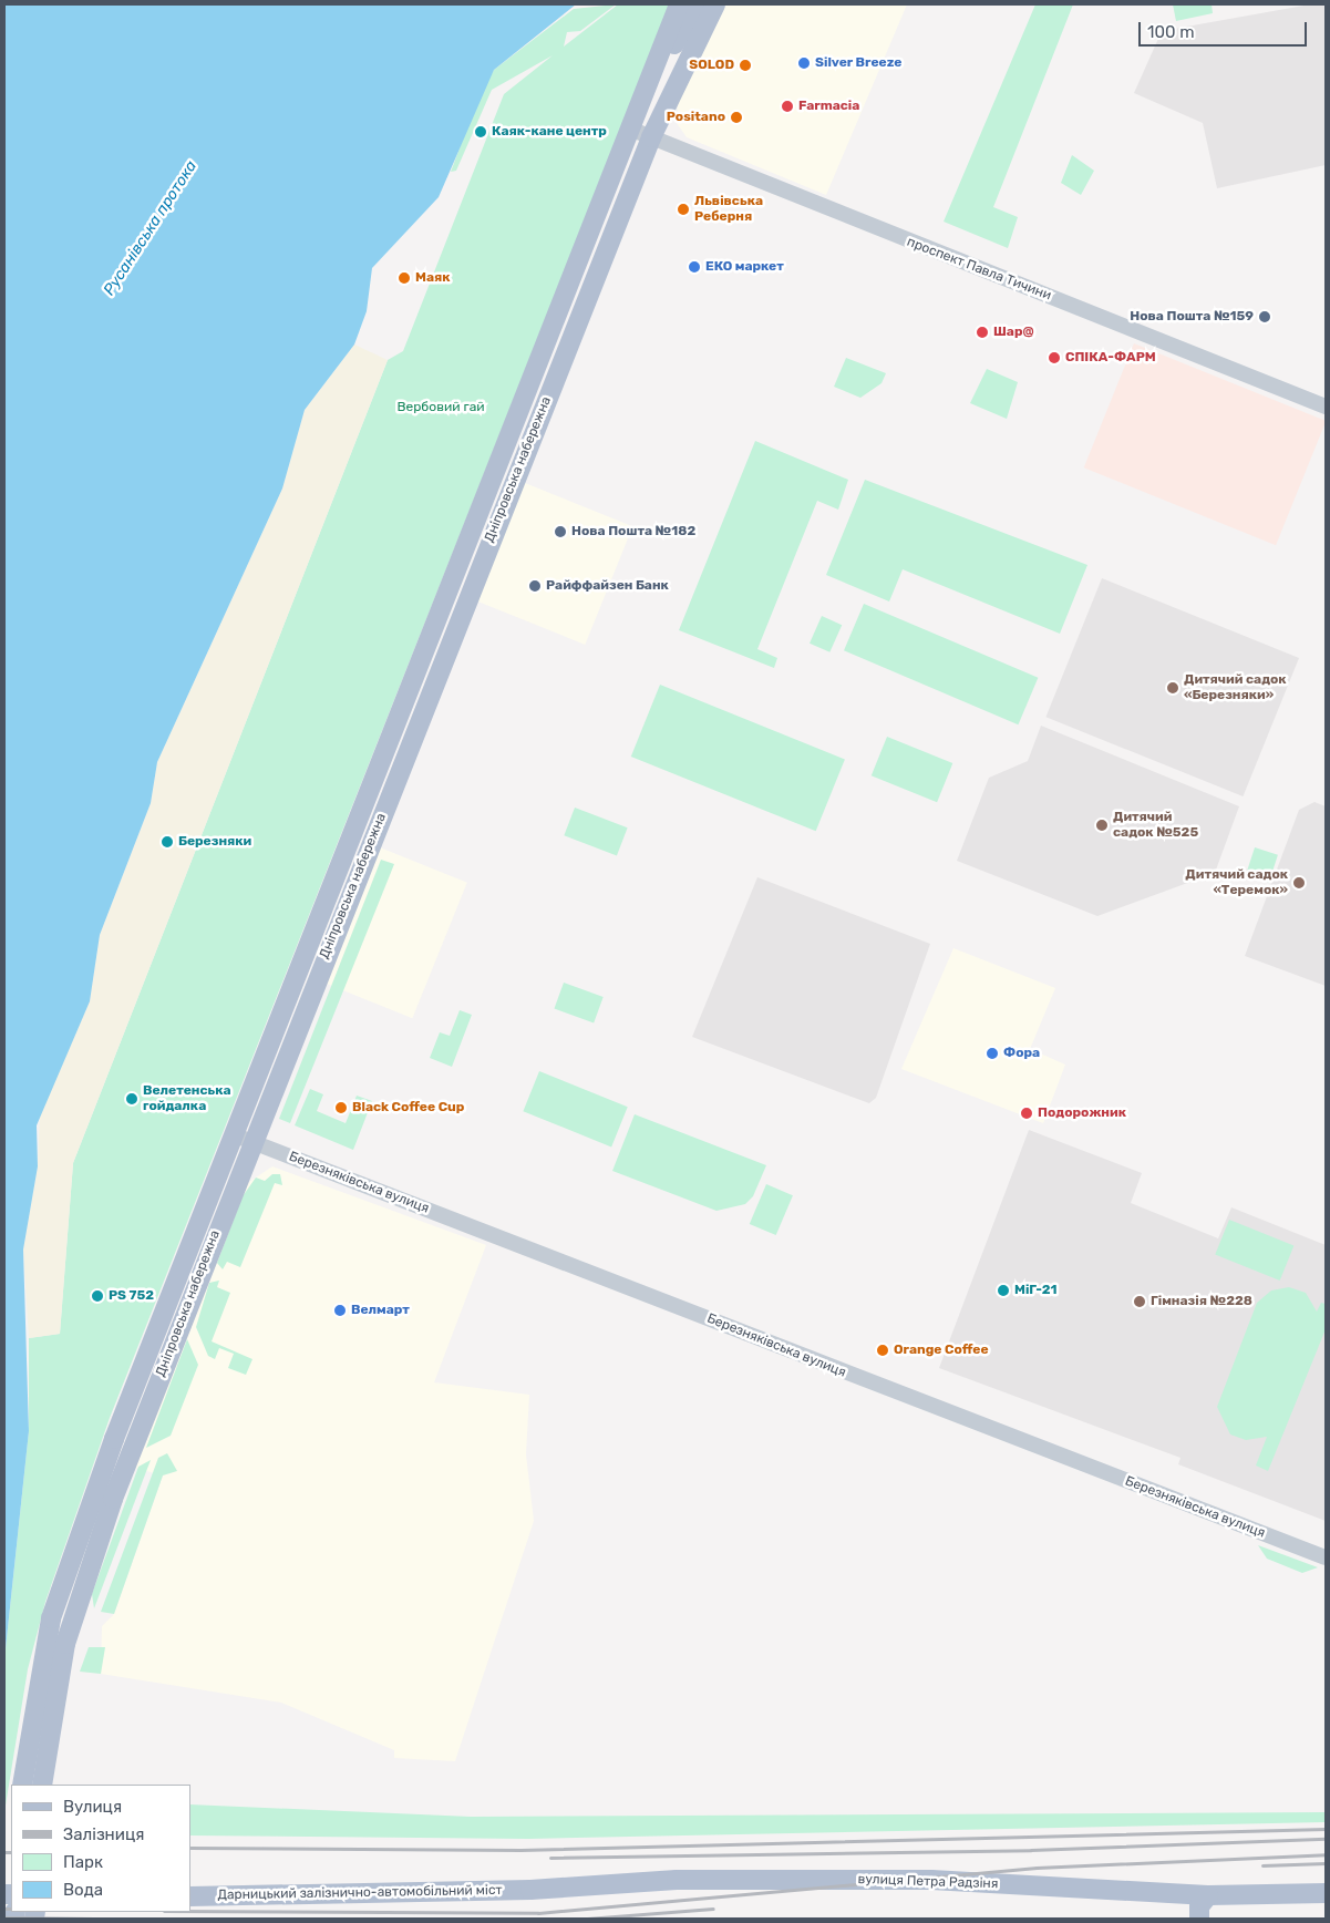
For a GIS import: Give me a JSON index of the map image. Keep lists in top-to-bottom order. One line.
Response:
{"streets":{"main road":["Дніпровська набережна","вулиця Петра Радзіня","Дарницький залізнично-автомобільний міст"],"street":["проспект Павла Тичини","Березняківська вулиця"]},"crossings":[["проспект Павла Тичини","Дніпровська набережна"],["Дніпровська набережна","Березняківська вулиця"],["вулиця Петра Радзіня","Дарницький залізнично-автомобільний міст"]],"water":["Русанівська протока"],"parks":["Вербовий гай"],"places":["Silver Breeze","SOLOD","Farmacia","Positano","Каяк-кане центр","Львівська Реберня","ЕКО маркет","Маяк","Нова Пошта №159","Шар@","СПІКА-ФАРМ","Нова Пошта №182","Райффайзен Банк","Дитячий садок «Березняки»","Дитячий садок №525","Березняки","Дитячий садок «Теремок»","Фора","Велетенська гойдалка","Black Coffee Cup","Подорожник","МіГ-21","PS 752","Гімназія №228","Велмарт","Orange Coffee"],"legend":["Вулиця","Залізниця","Парк","Вода"],"scale_bar":"100 m"}
